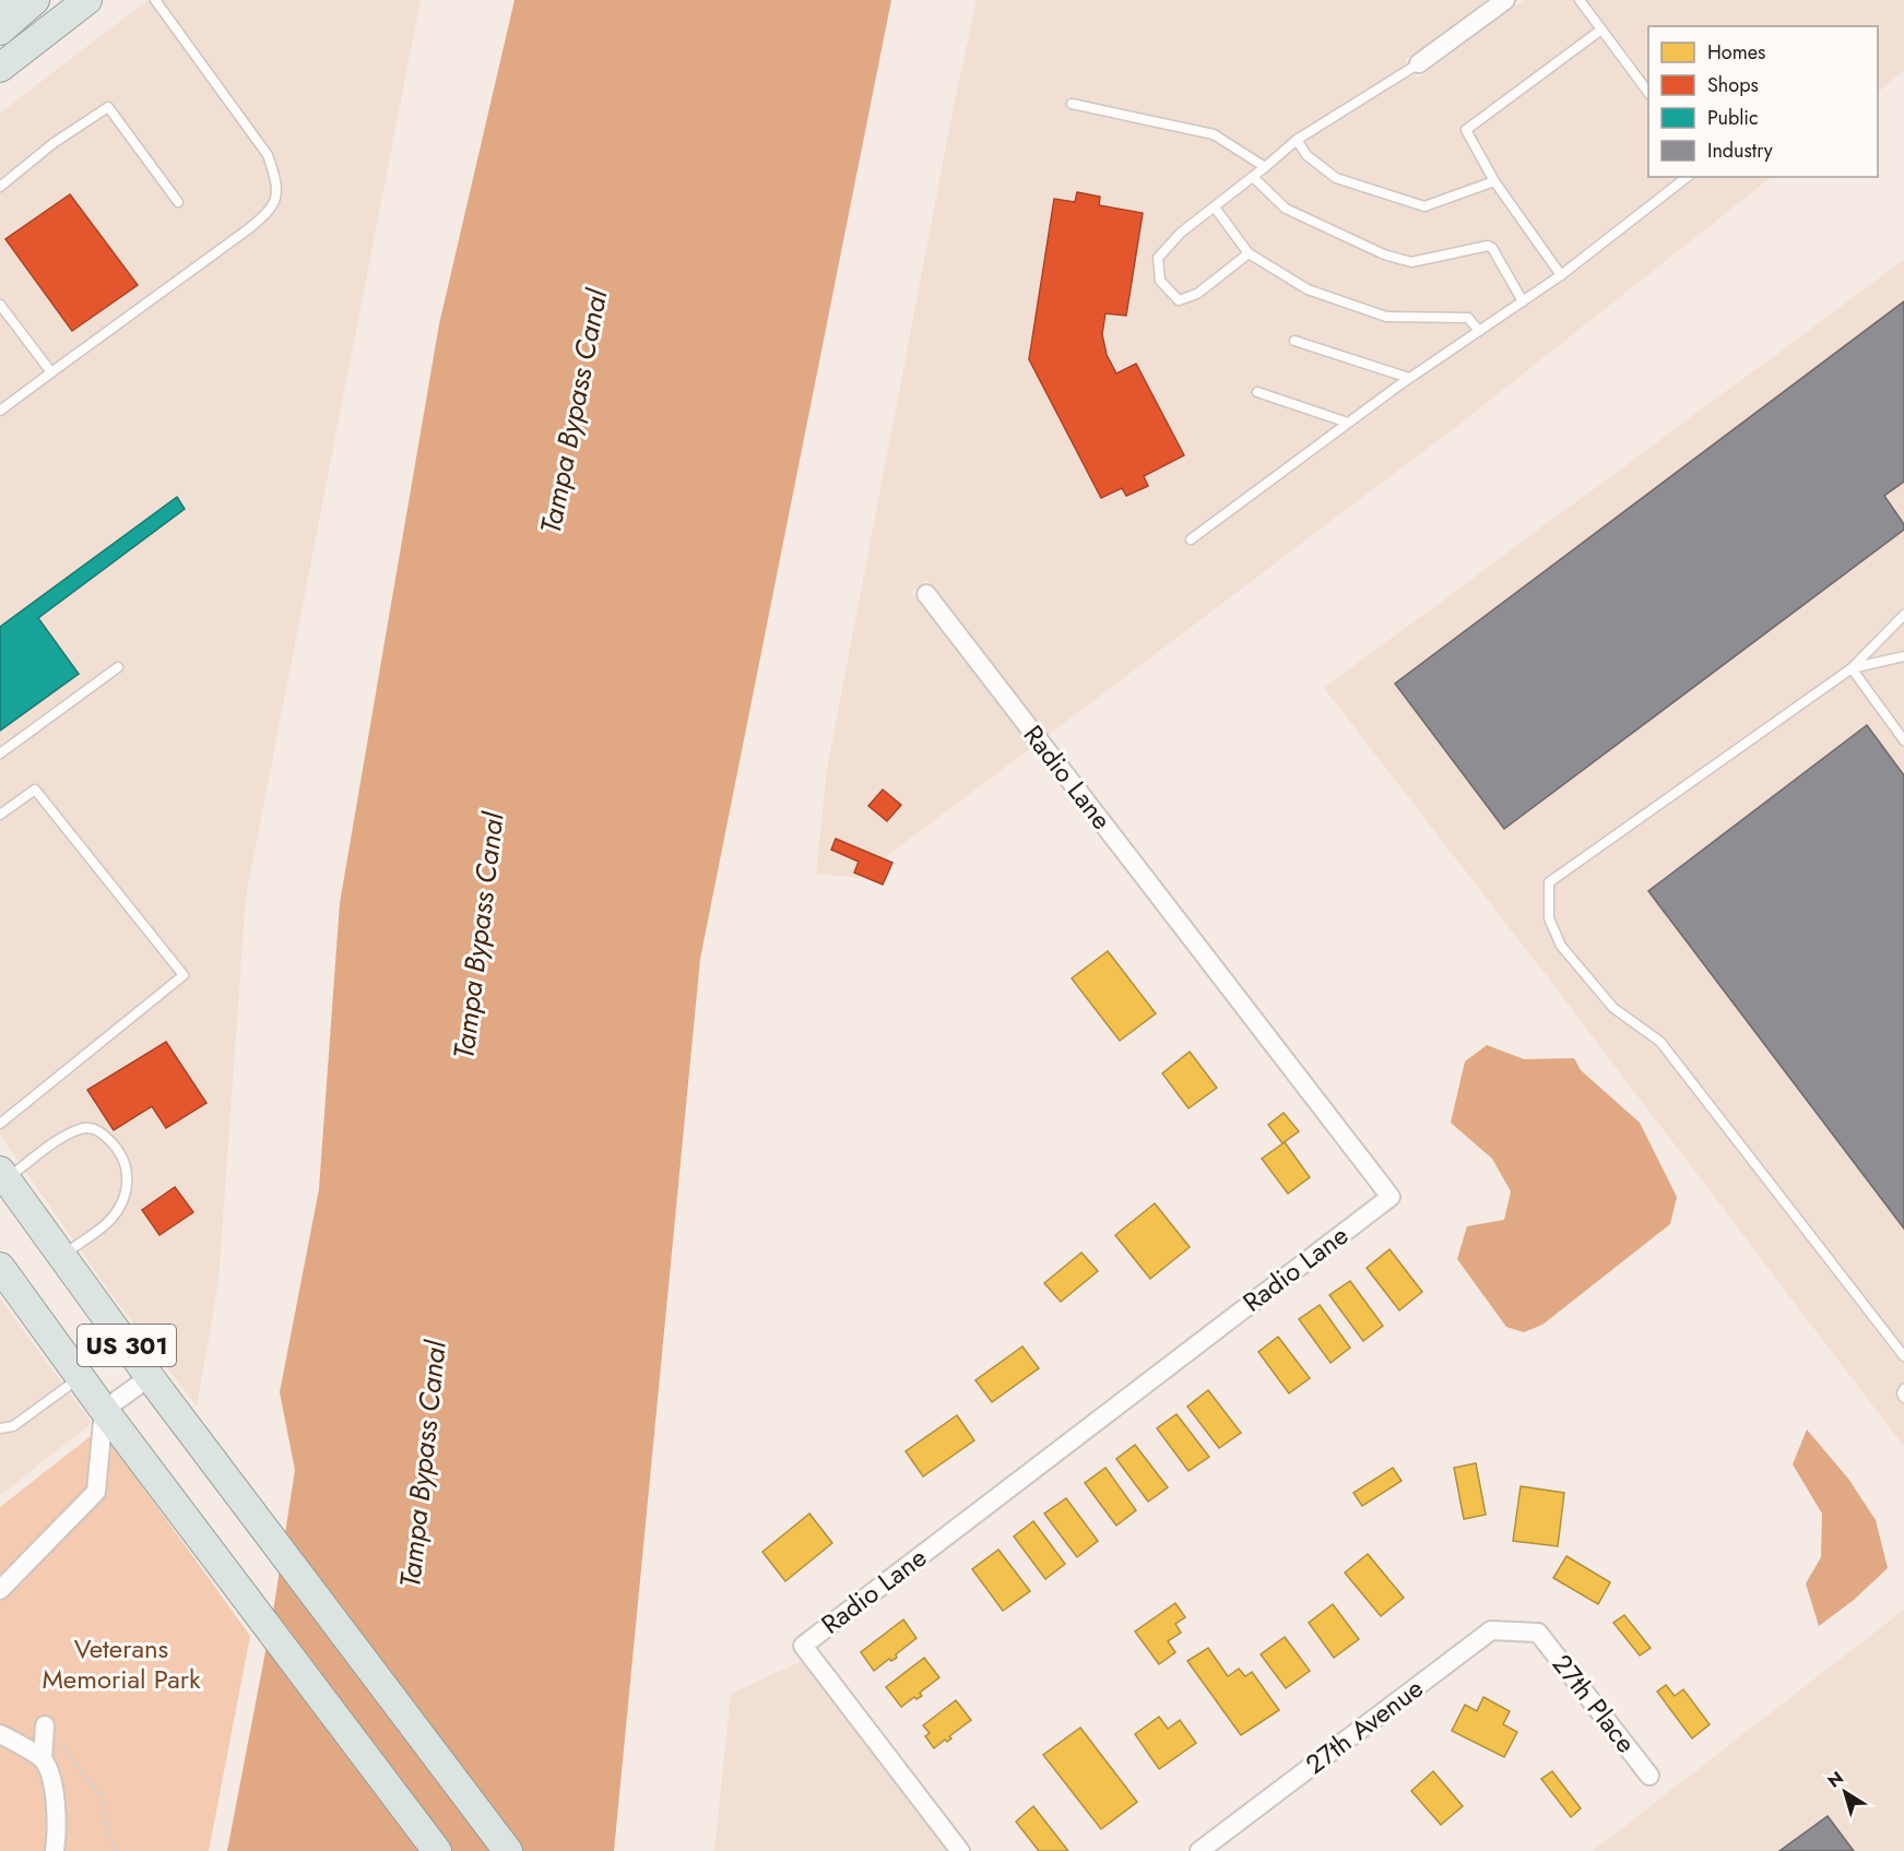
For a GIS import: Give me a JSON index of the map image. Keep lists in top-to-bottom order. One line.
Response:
{"streets":{"main road":["US 301"],"street":["Radio Lane","27th Place","27th Avenue"]},"crossings":[["27th Place","27th Avenue"]],"water":["Tampa Bypass Canal"],"parks":["Veterans Memorial Park"],"legend":["Homes","Shops","Public","Industry"],"north":"top left"}
